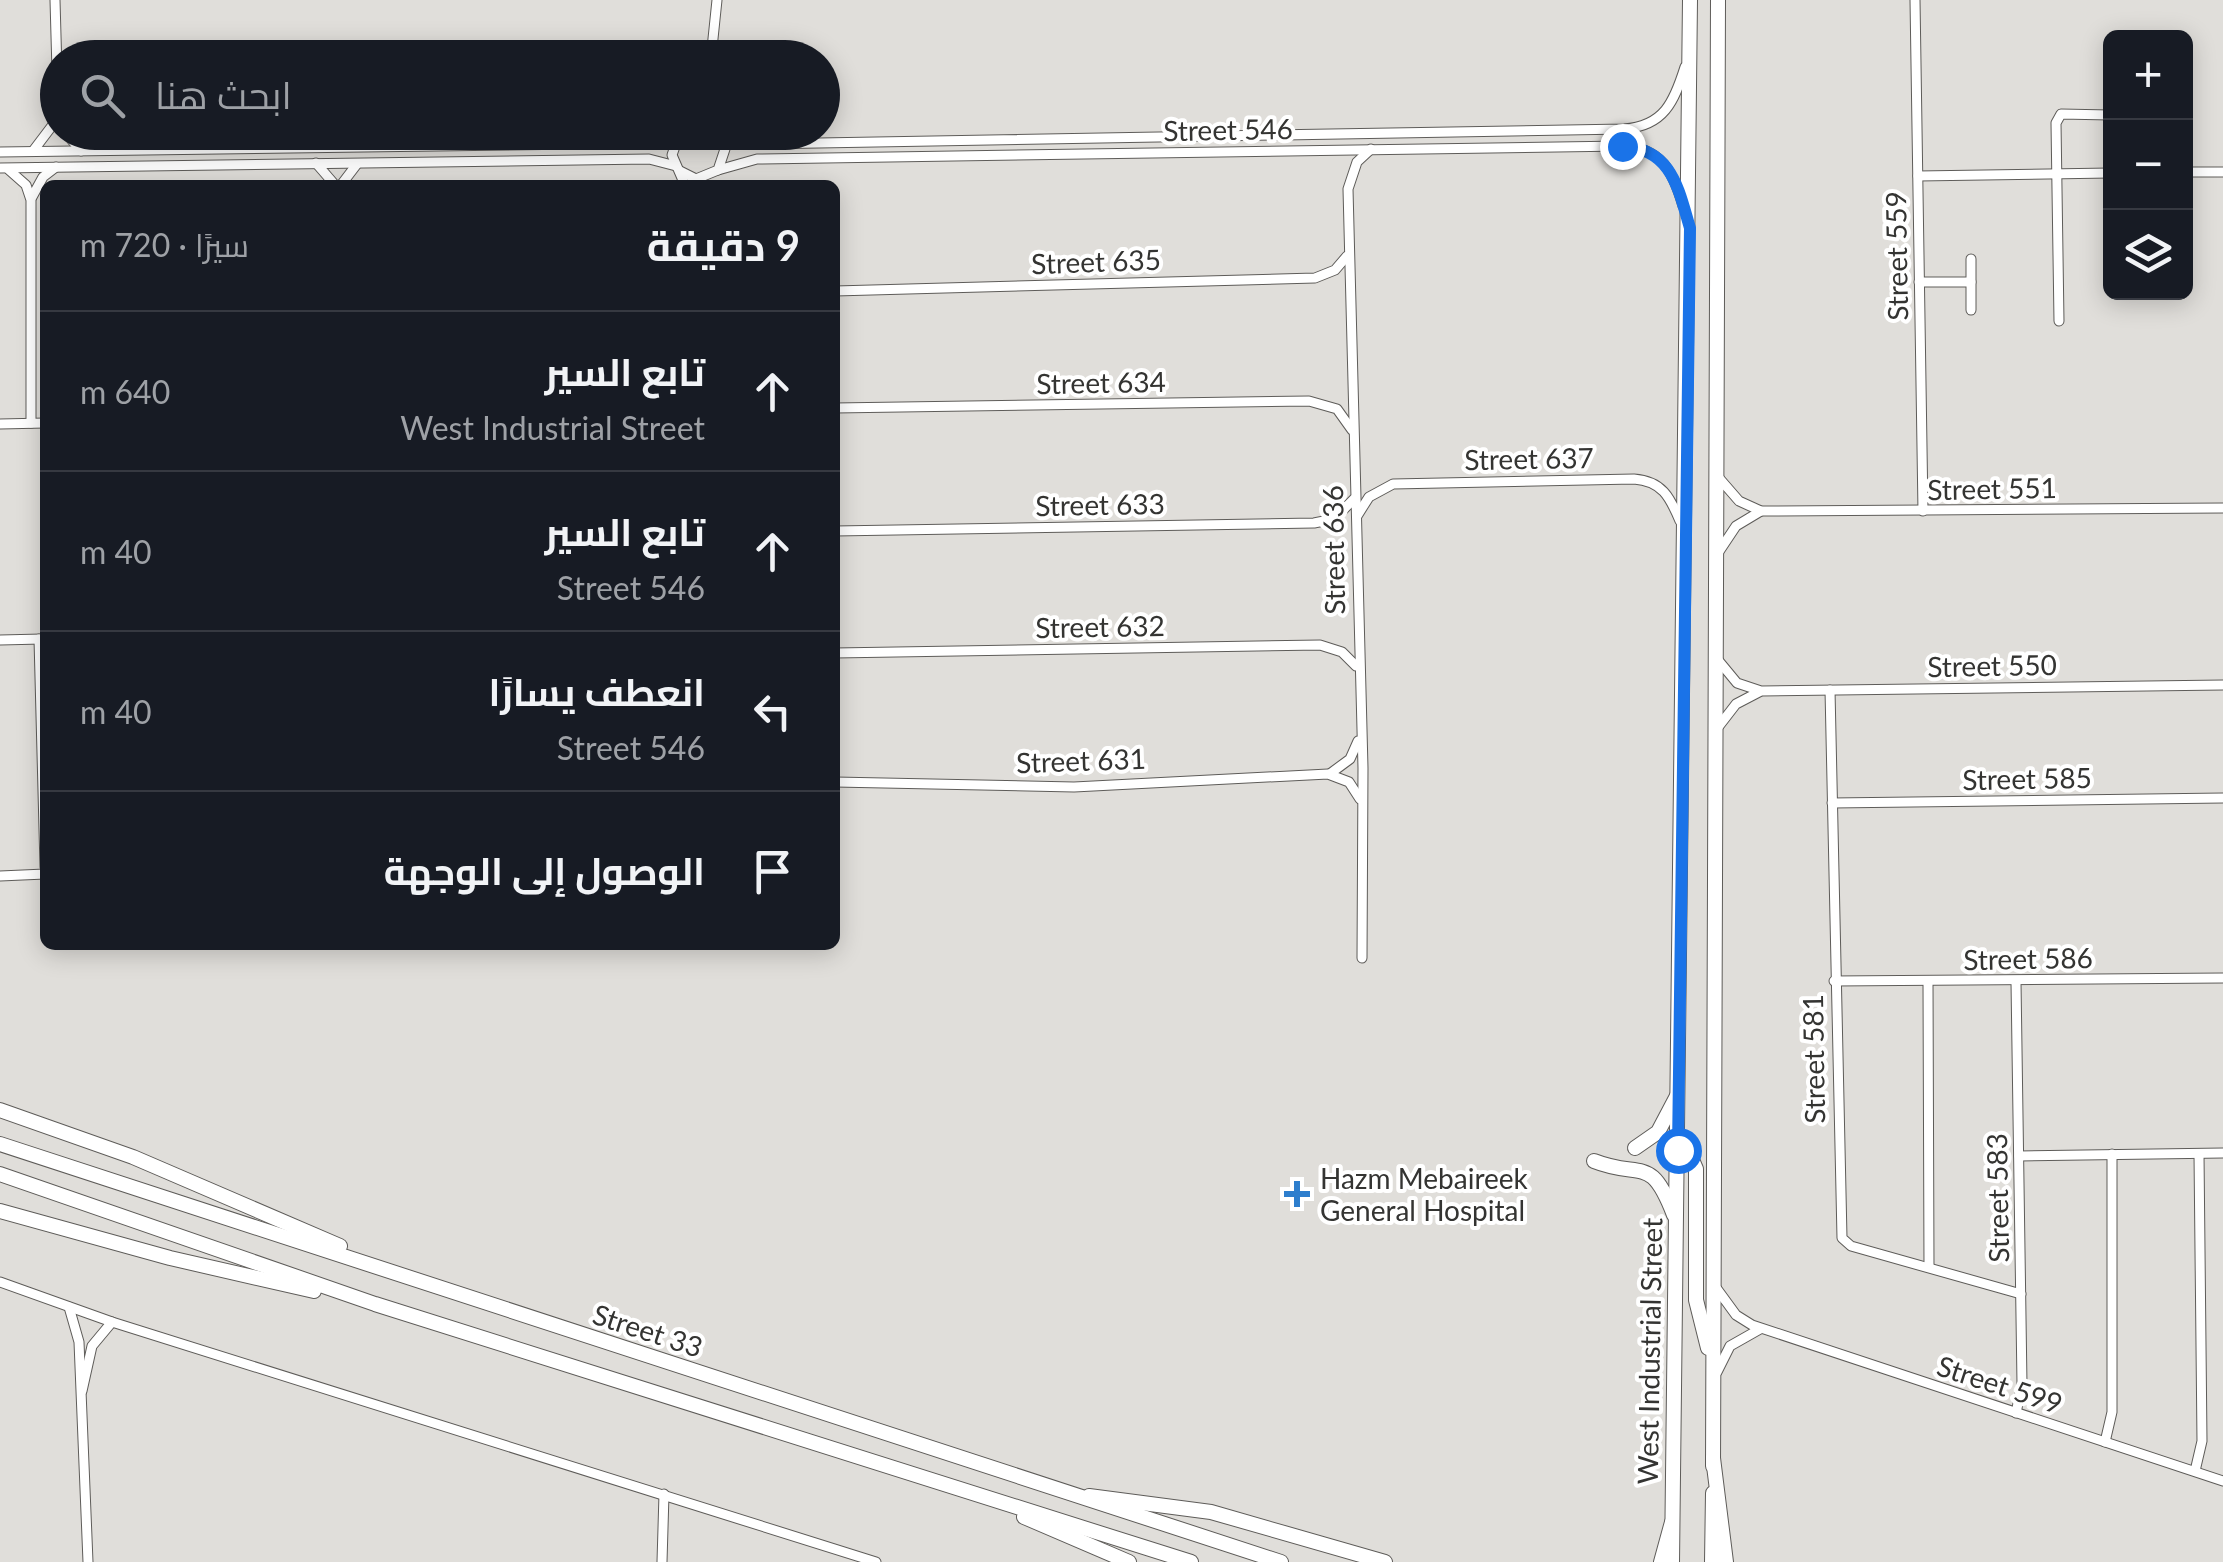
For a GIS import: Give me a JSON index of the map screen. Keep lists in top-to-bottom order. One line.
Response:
{"streets":{"main road":["Street 33","West Industrial Street"],"street":["Street 546","Street 559","Street 635","Street 634","Street 637","Street 551","Street 633","Street 636","Street 632","Street 550","Street 631","Street 585","Street 586","Street 581","Street 583","Street 599"]},"crossings":[["Street 546","Street 636"],["Street 546","West Industrial Street"],["Street 559","Street 551"],["Street 635","Street 636"],["Street 634","Street 636"],["Street 637","Street 636"],["Street 637","West Industrial Street"],["Street 633","Street 636"],["Street 636","Street 632"],["Street 550","Street 581"],["Street 585","Street 581"],["Street 586","Street 581"],["Street 586","Street 583"],["Street 581","Street 583"],["Street 583","Street 599"]],"places":{"health":["Hazm Mebaireek General Hospital"]},"page":{"map_buttons":["+","−"],"search":"ابحث هنا","heading":["9 دقيقة","سيرًا · 720 m"],"list":[["تابع السير","West Industrial Street","640 m"],["تابع السير","Street 546","40 m"],["انعطف يسارًا","Street 546","40 m"],"الوصول إلى الوجهة"]}}
